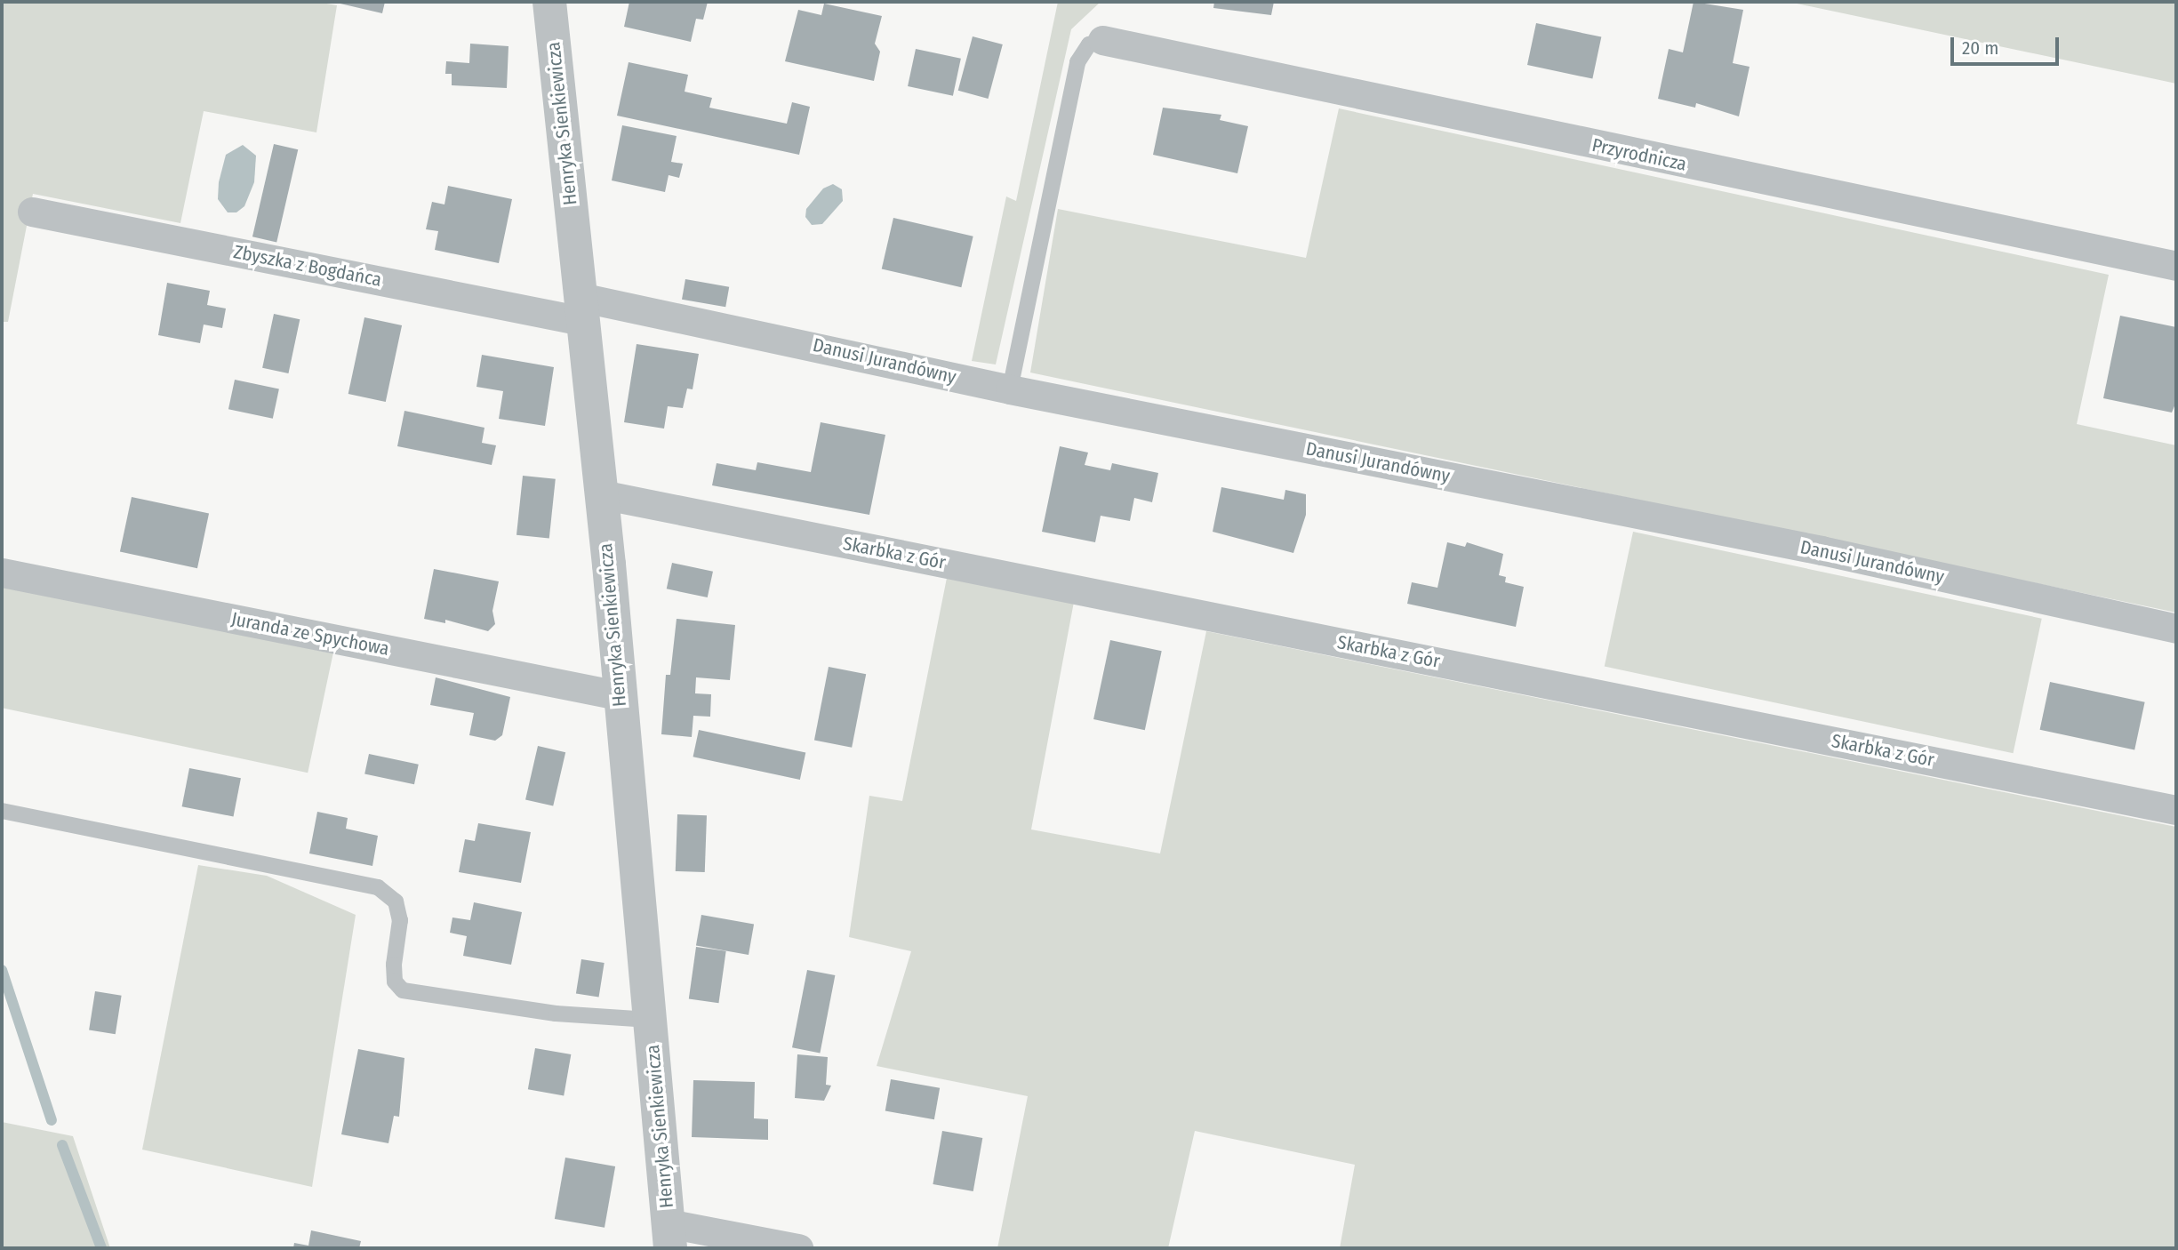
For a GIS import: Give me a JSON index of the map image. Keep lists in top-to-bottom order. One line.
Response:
{"streets":{"street":["Henryka Sienkiewicza","Przyrodnicza","Zbyszka z Bogdańca","Danusi Jurandówny","Skarbka z Gór","Juranda ze Spychowa"]},"crossings":[["Henryka Sienkiewicza","Zbyszka z Bogdańca"],["Henryka Sienkiewicza","Danusi Jurandówny"],["Henryka Sienkiewicza","Skarbka z Gór"],["Henryka Sienkiewicza","Juranda ze Spychowa"],["Zbyszka z Bogdańca","Danusi Jurandówny"]],"scale_bar":"20 m"}
